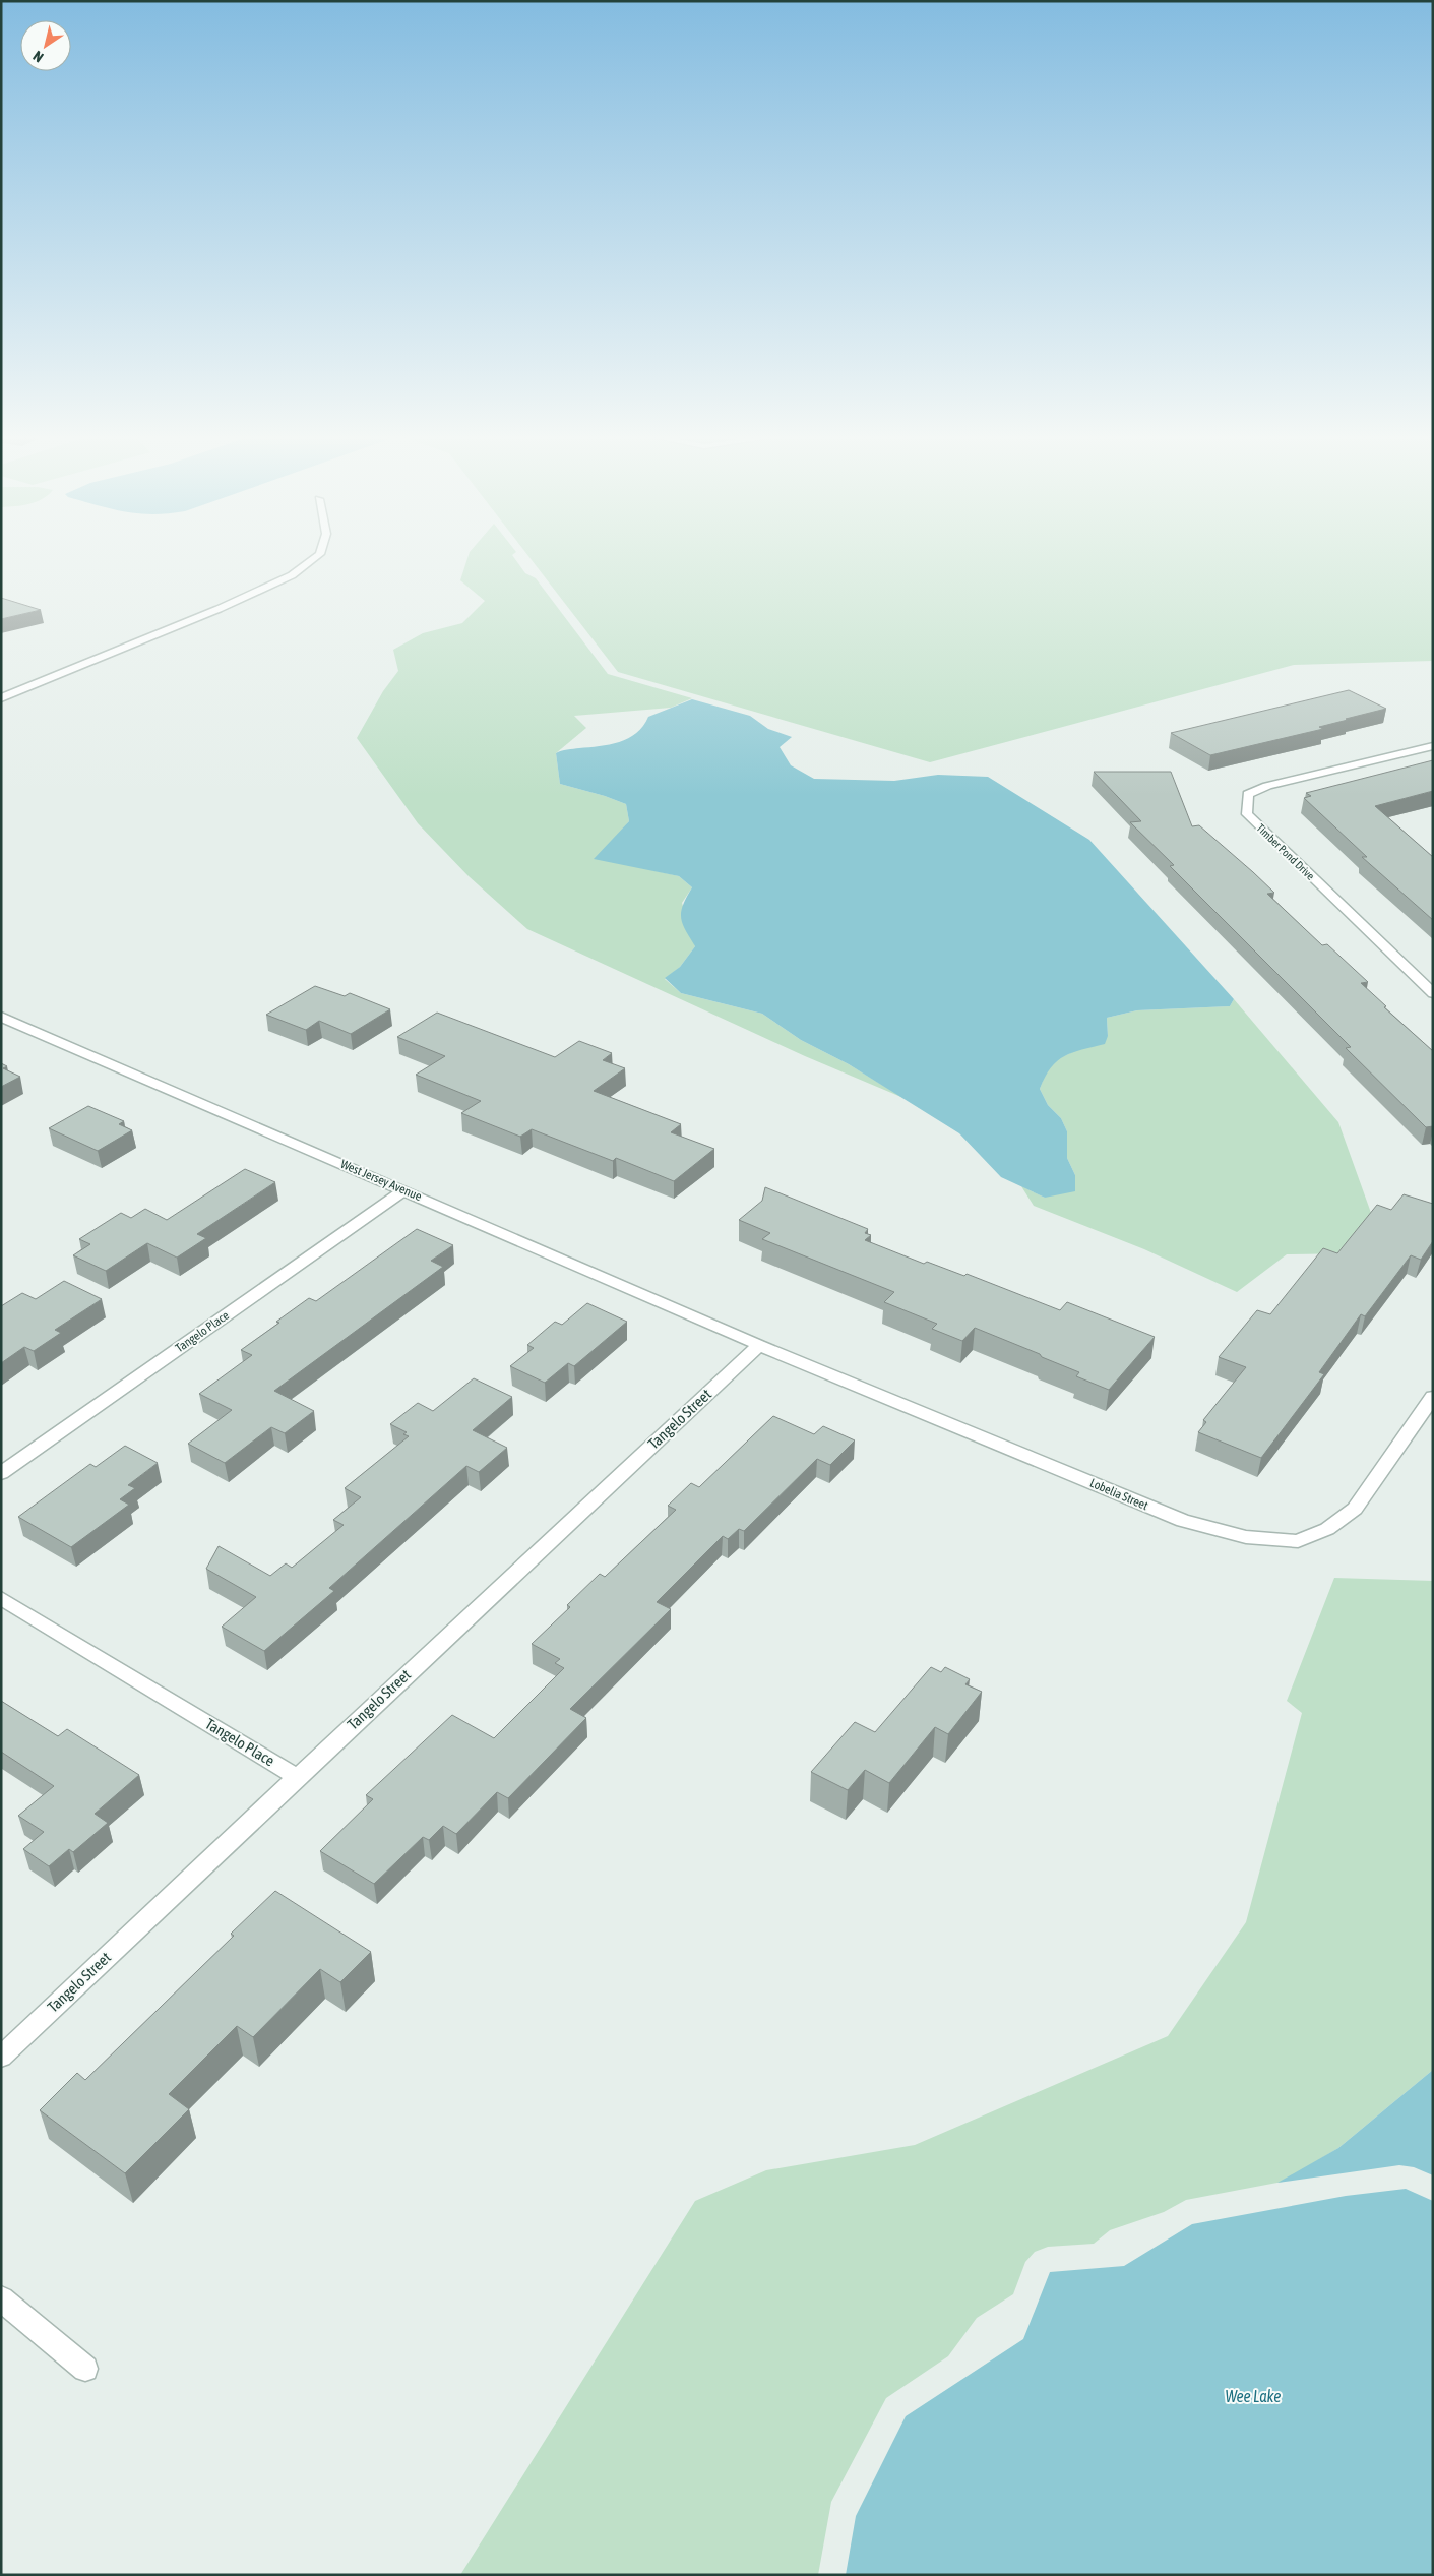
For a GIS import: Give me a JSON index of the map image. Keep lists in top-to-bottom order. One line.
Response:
{"streets":{"street":["Timber Pond Drive","West Jersey Avenue","Tangelo Place","Tangelo Street","Lobelia Street"]},"crossings":[["West Jersey Avenue","Tangelo Place"],["West Jersey Avenue","Tangelo Street"],["West Jersey Avenue","Lobelia Street"],["Tangelo Place","Tangelo Street"],["Tangelo Street","Lobelia Street"]],"water":["Wee Lake"],"north":"bottom left"}
